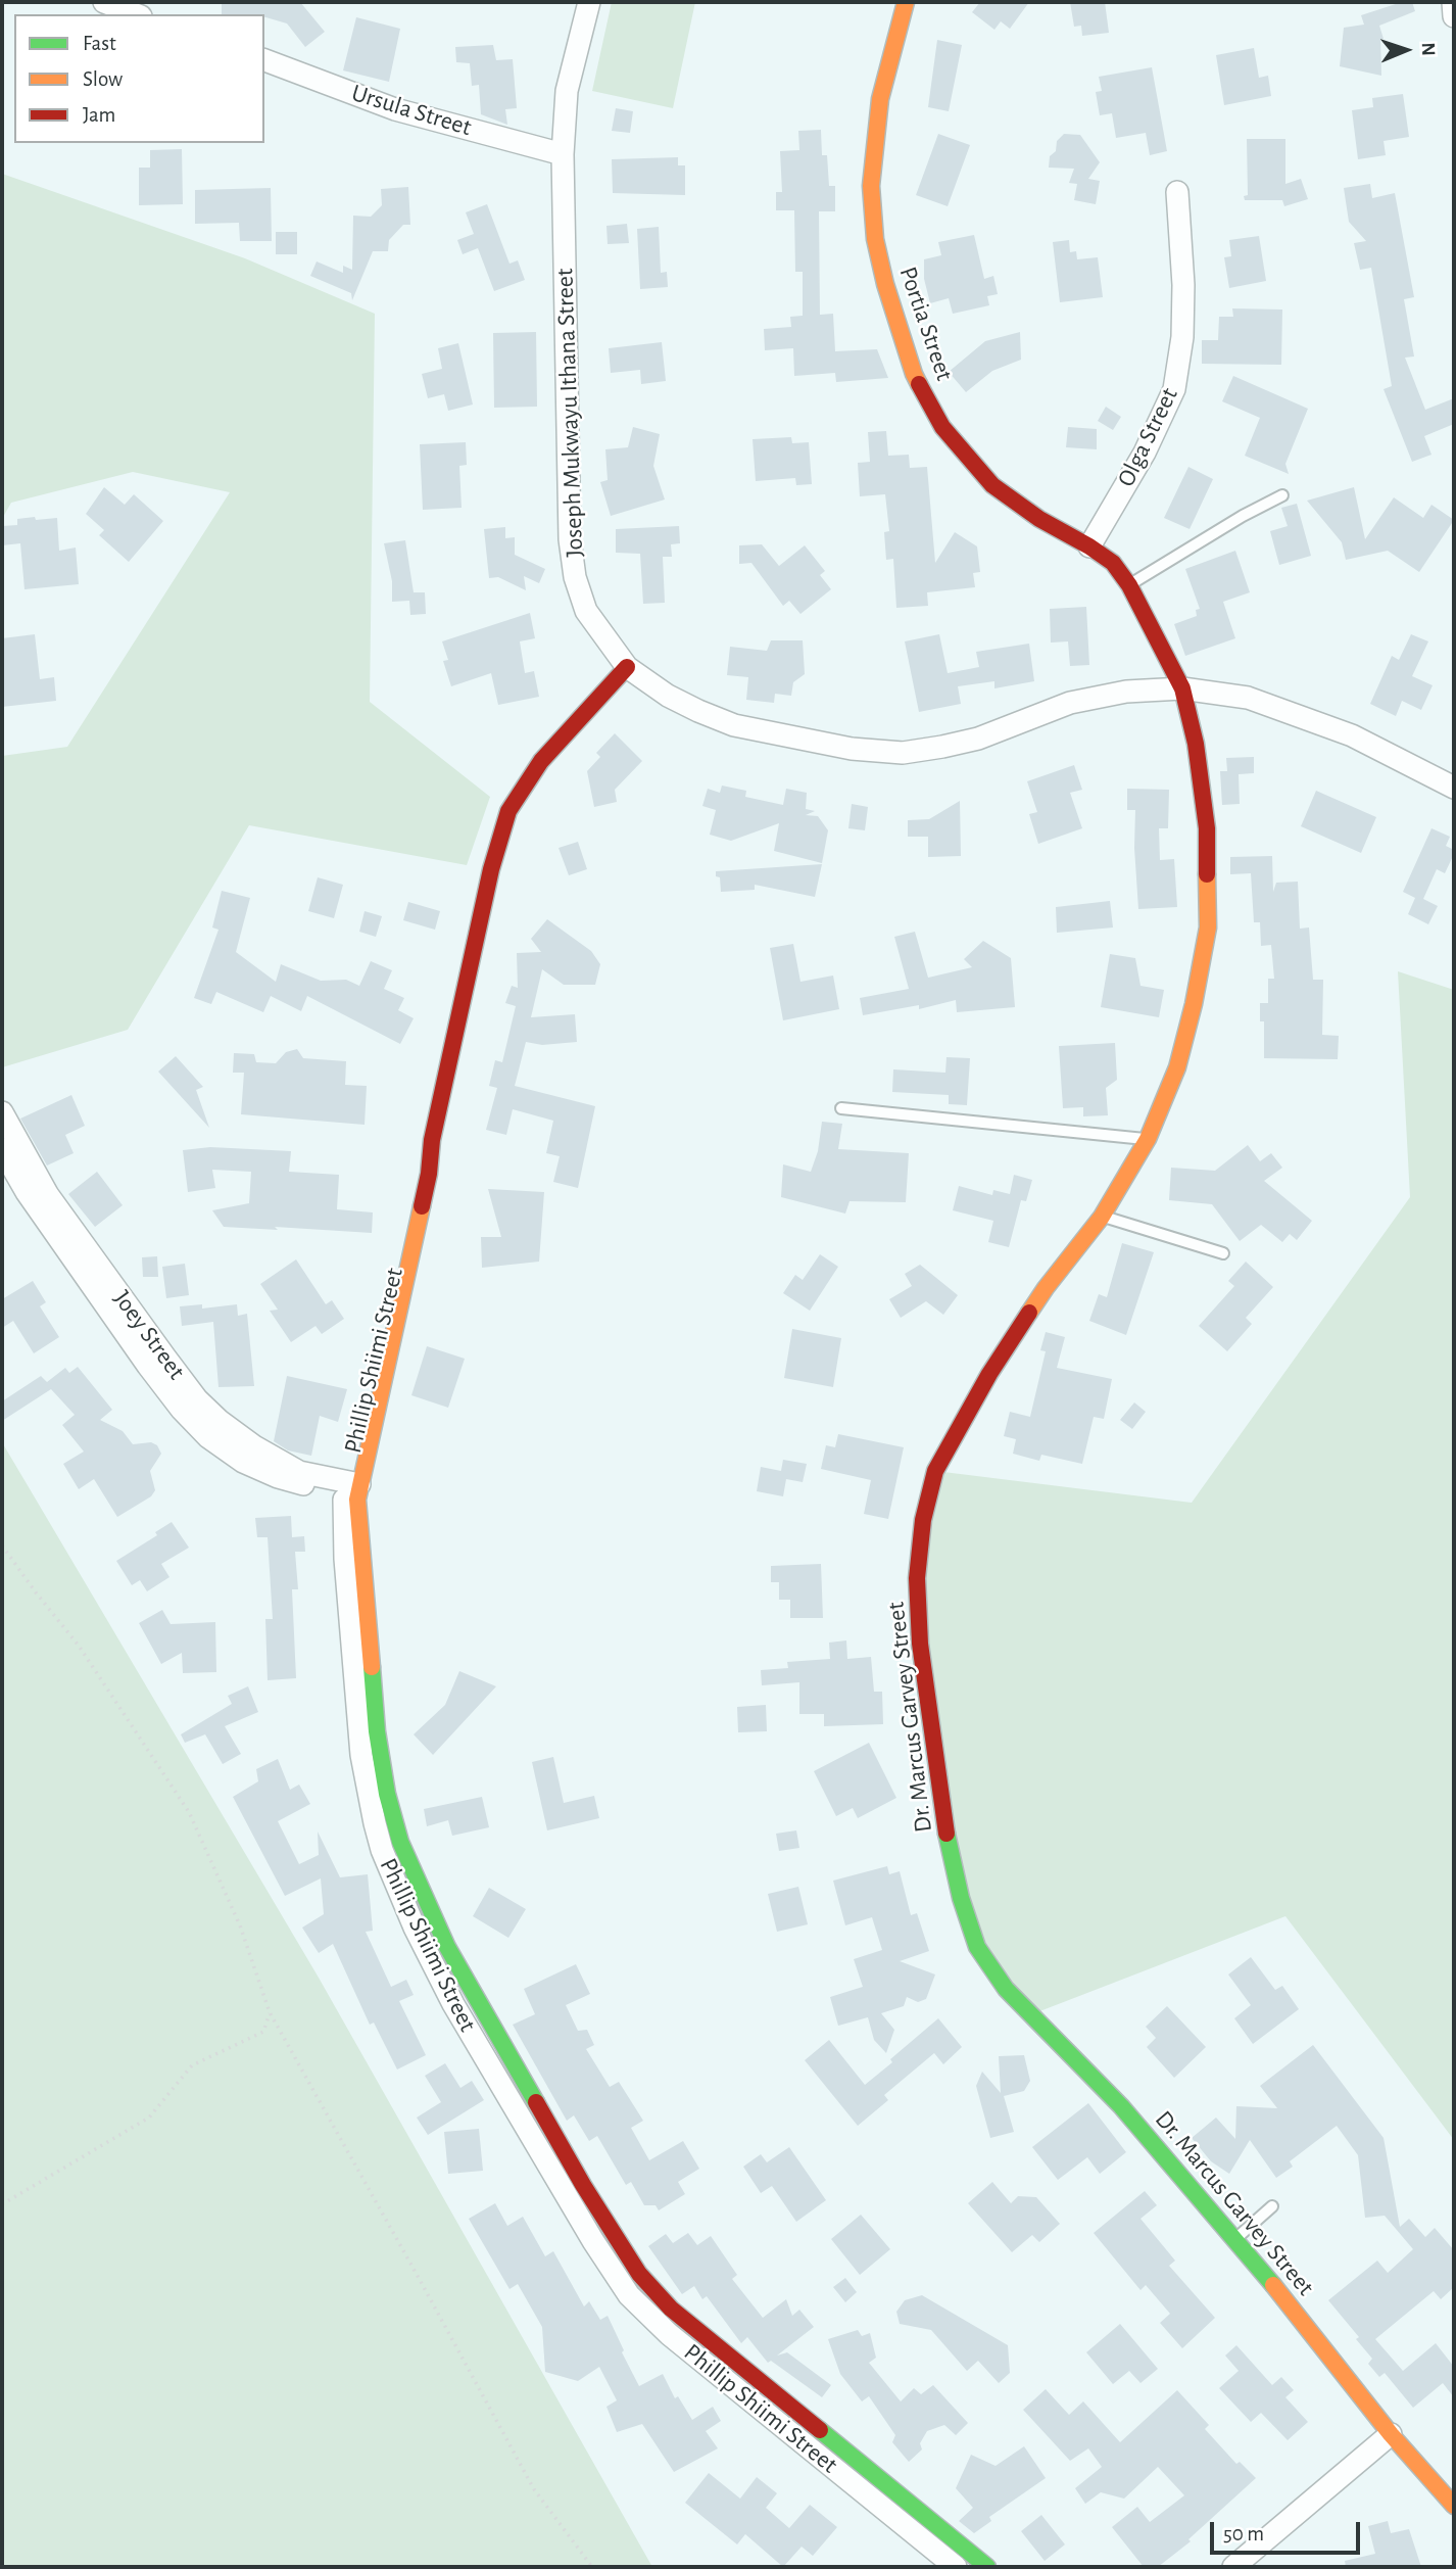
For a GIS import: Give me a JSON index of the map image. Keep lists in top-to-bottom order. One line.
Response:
{"streets":{"street":["Ursula Street","Portia Street","Joseph Mukwayu Ithana Street","Olga Street","Joey Street","Phillip Shiimi Street","Dr. Marcus Garvey Street"]},"crossings":[["Ursula Street","Joseph Mukwayu Ithana Street"],["Portia Street","Joseph Mukwayu Ithana Street"],["Portia Street","Olga Street"],["Portia Street","Dr. Marcus Garvey Street"],["Joseph Mukwayu Ithana Street","Phillip Shiimi Street"],["Joseph Mukwayu Ithana Street","Dr. Marcus Garvey Street"],["Joey Street","Phillip Shiimi Street"]],"legend":["Fast","Slow","Jam"],"scale_bar":"50 m","north":"right"}
